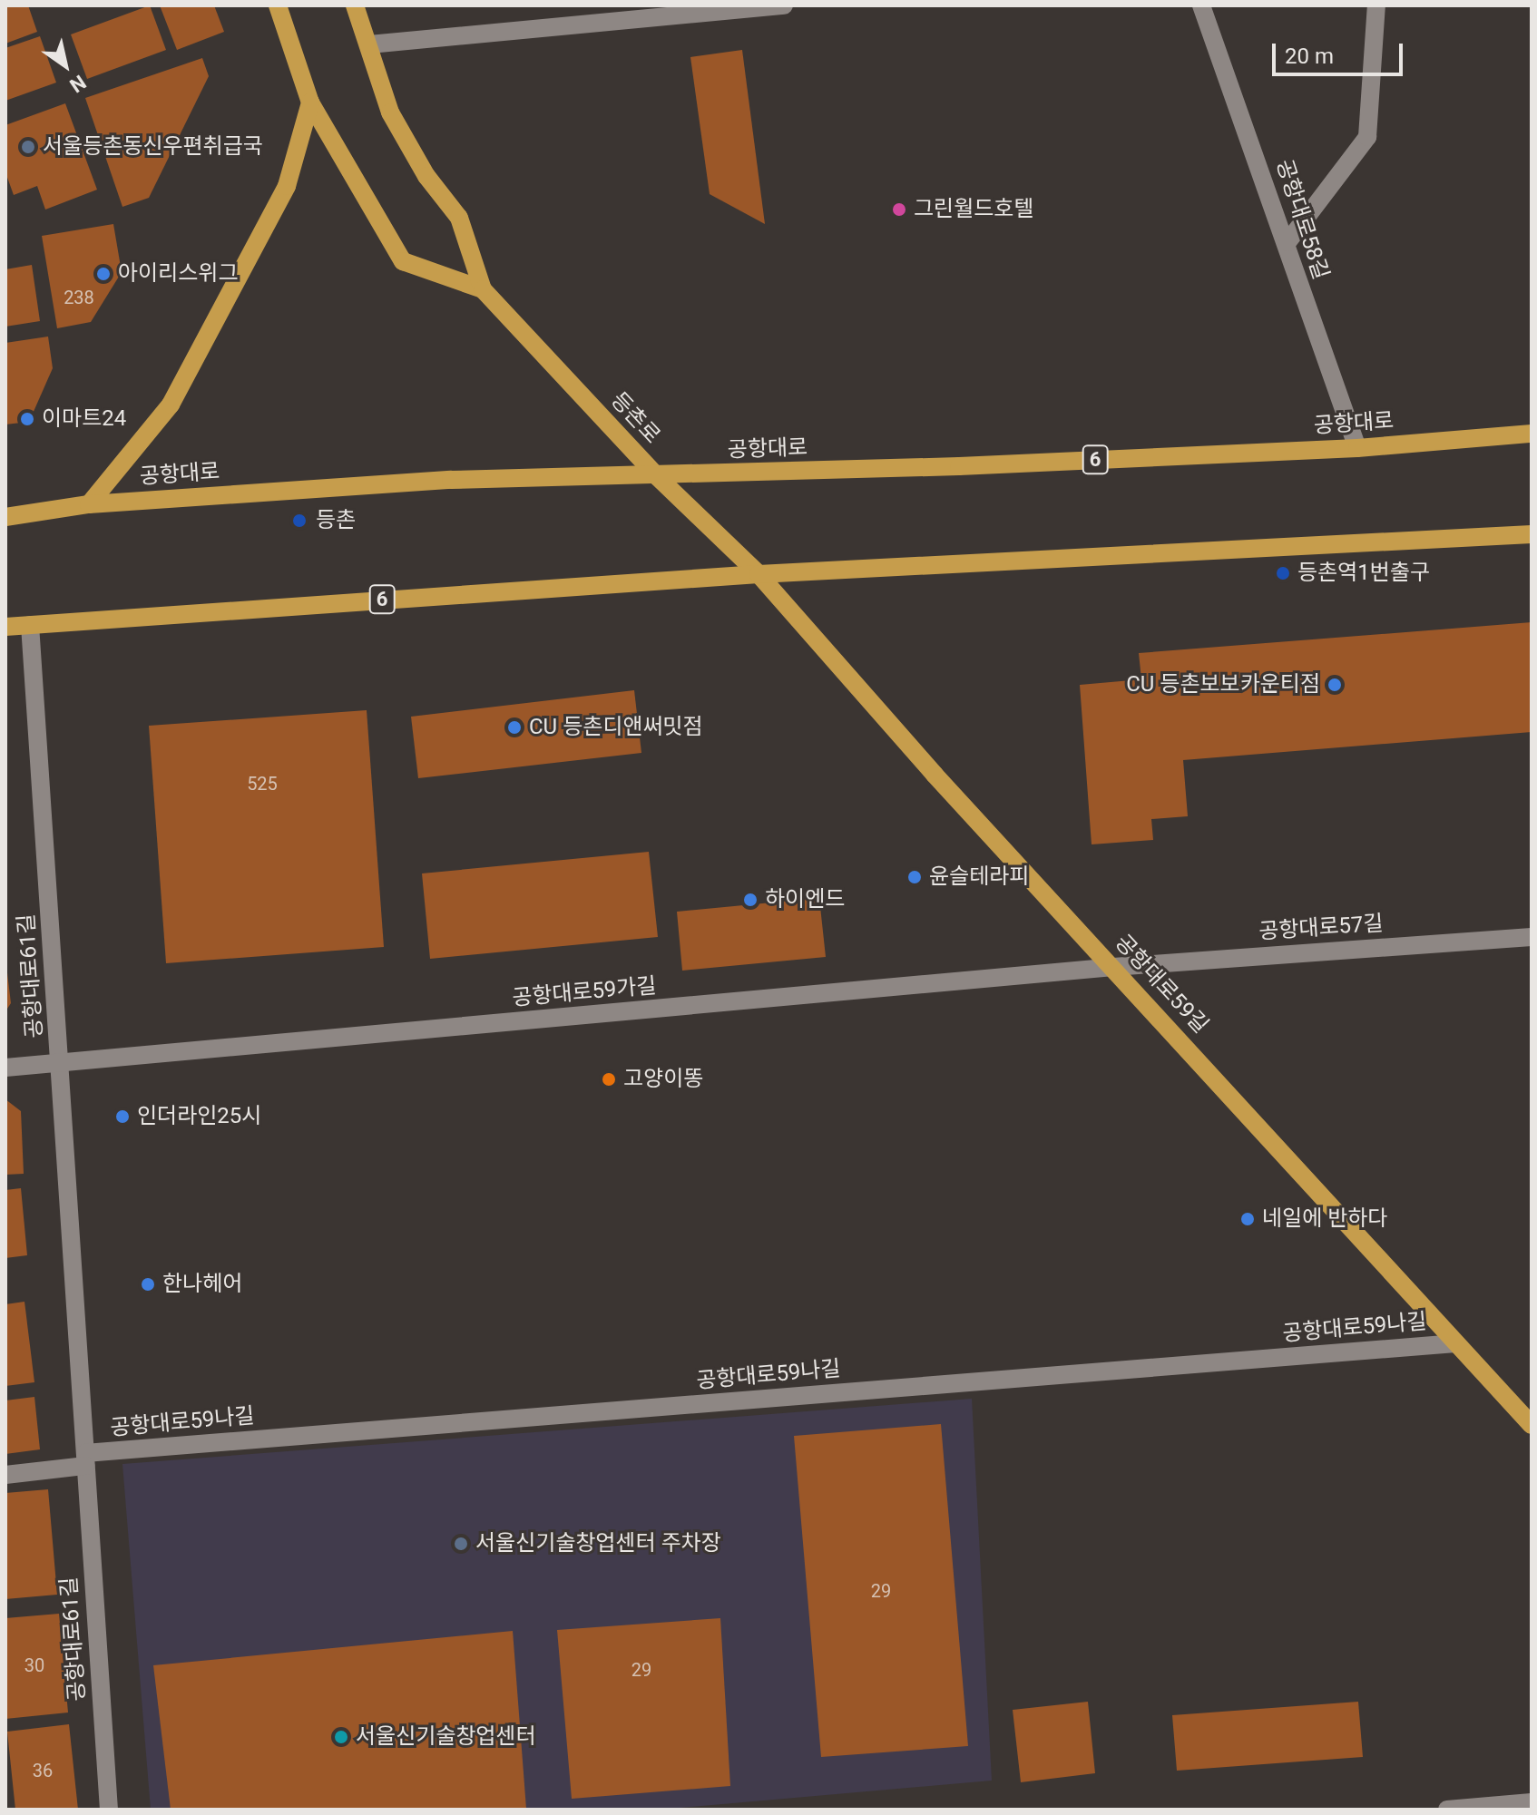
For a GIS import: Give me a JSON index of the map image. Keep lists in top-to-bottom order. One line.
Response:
{"streets":{"main road":["등촌로","공항대로","6","공항대로59길"],"street":["공항대로58길","공항대로57길","공항대로61길","공항대로59가길","공항대로59나길"]},"crossings":[["공항대로58길","공항대로"],["등촌로","공항대로"],["등촌로","6"],["등촌로","공항대로59길"],["6","공항대로61길"],["6","공항대로59길"],["공항대로57길","공항대로59길"],["공항대로57길","공항대로59가길"],["공항대로61길","공항대로59가길"],["공항대로61길","공항대로59나길"],["공항대로59길","공항대로59가길"],["공항대로59길","공항대로59나길"]],"places":["서울등촌동신우편취급국","그린월드호텔","아이리스위그","이마트24","등촌","등촌역1번출구","CU 등촌보보카운티점","CU 등촌디앤써밋점","윤슬테라피","하이엔드","고양이똥","인더라인25시","네일에 반하다","한나헤어","서울신기술창업센터 주차장","서울신기술창업센터"],"house_numbers":["238","525","29","30","29","36"],"scale_bar":"20 m","north":"bottom right"}
